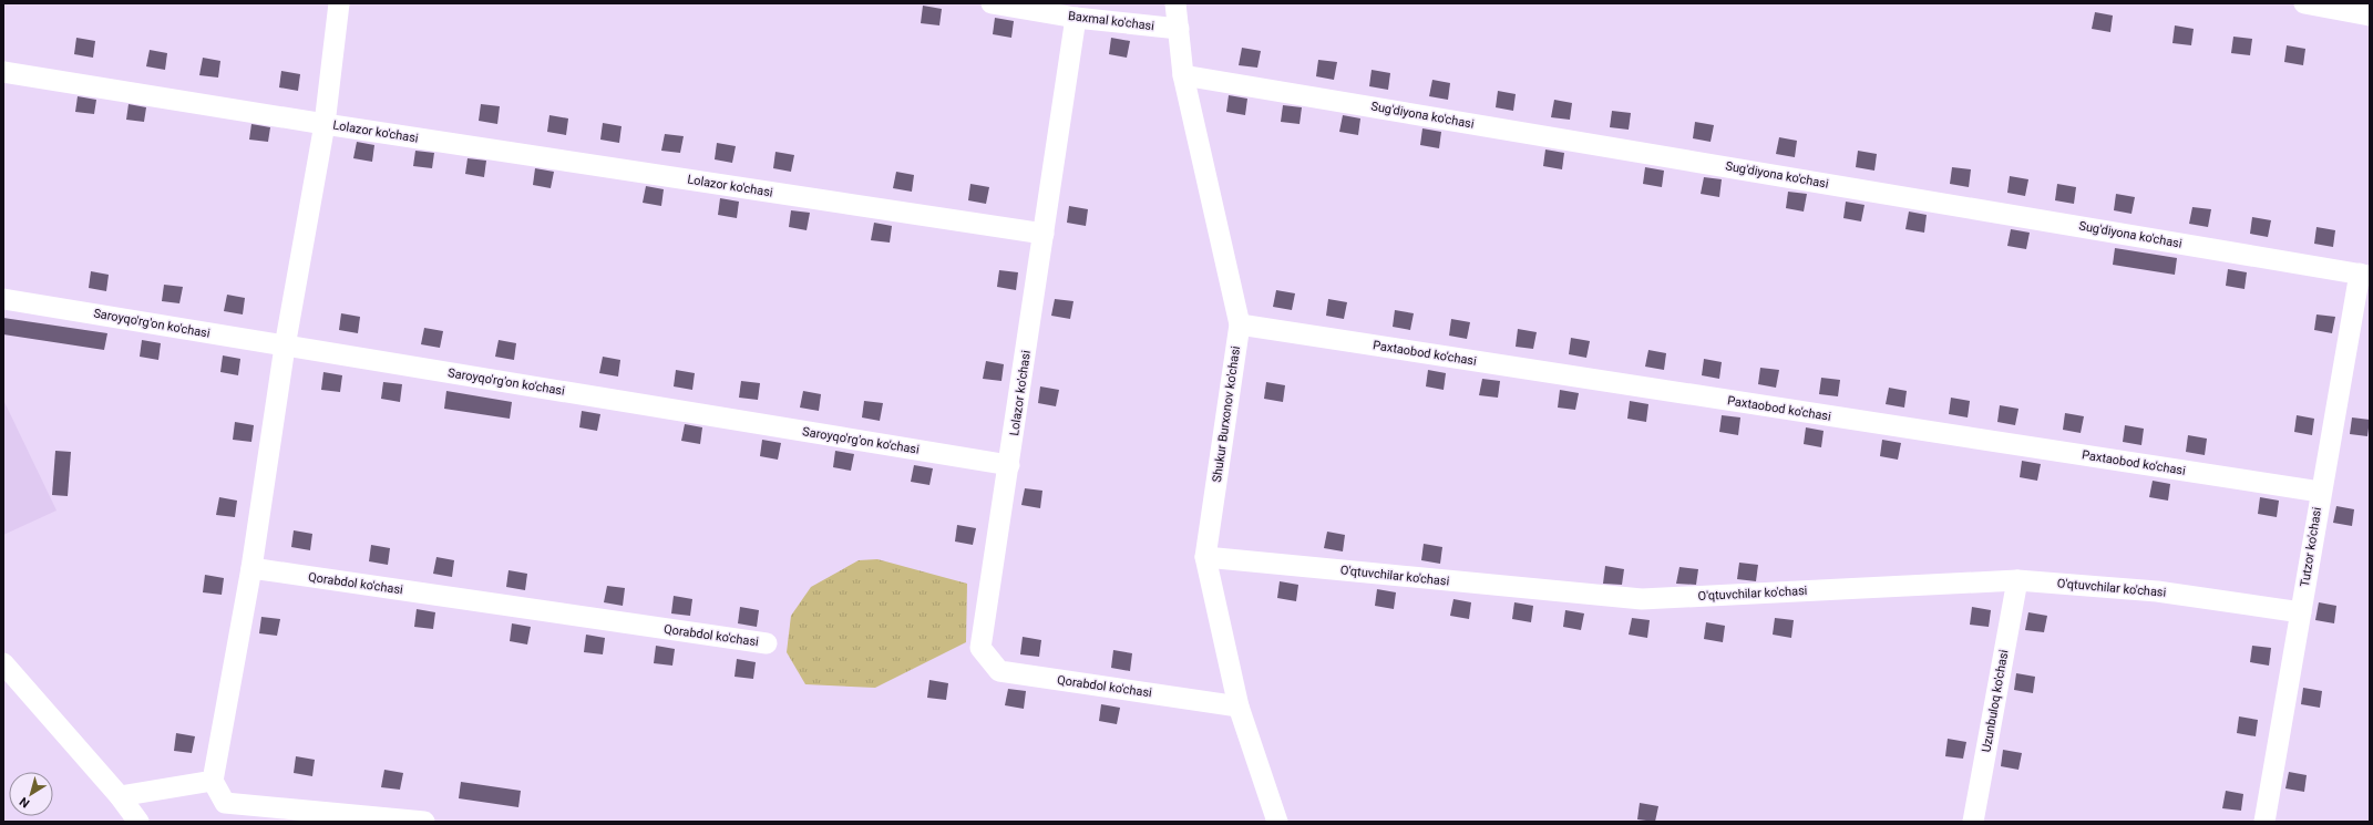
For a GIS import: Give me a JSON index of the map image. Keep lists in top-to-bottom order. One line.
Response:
{"streets":{"street":["Baxmal ko'chasi","Sug'diyona ko'chasi","Lolazor ko'chasi","Saroyqo'rg'on ko'chasi","Paxtaobod ko'chasi","Shukur Burxonov ko'chasi","Tutzor ko'chasi","O'qtuvchilar ko'chasi","Qorabdol ko'chasi","Uzunbuloq ko'chasi"]},"crossings":[["Baxmal ko'chasi","Shukur Burxonov ko'chasi"],["Sug'diyona ko'chasi","Shukur Burxonov ko'chasi"],["Sug'diyona ko'chasi","Tutzor ko'chasi"],["Lolazor ko'chasi","Saroyqo'rg'on ko'chasi"],["Lolazor ko'chasi","Qorabdol ko'chasi"],["Paxtaobod ko'chasi","Shukur Burxonov ko'chasi"],["Paxtaobod ko'chasi","Tutzor ko'chasi"],["Shukur Burxonov ko'chasi","O'qtuvchilar ko'chasi"],["Shukur Burxonov ko'chasi","Qorabdol ko'chasi"],["Tutzor ko'chasi","O'qtuvchilar ko'chasi"],["O'qtuvchilar ko'chasi","Uzunbuloq ko'chasi"]],"north":"bottom left"}
